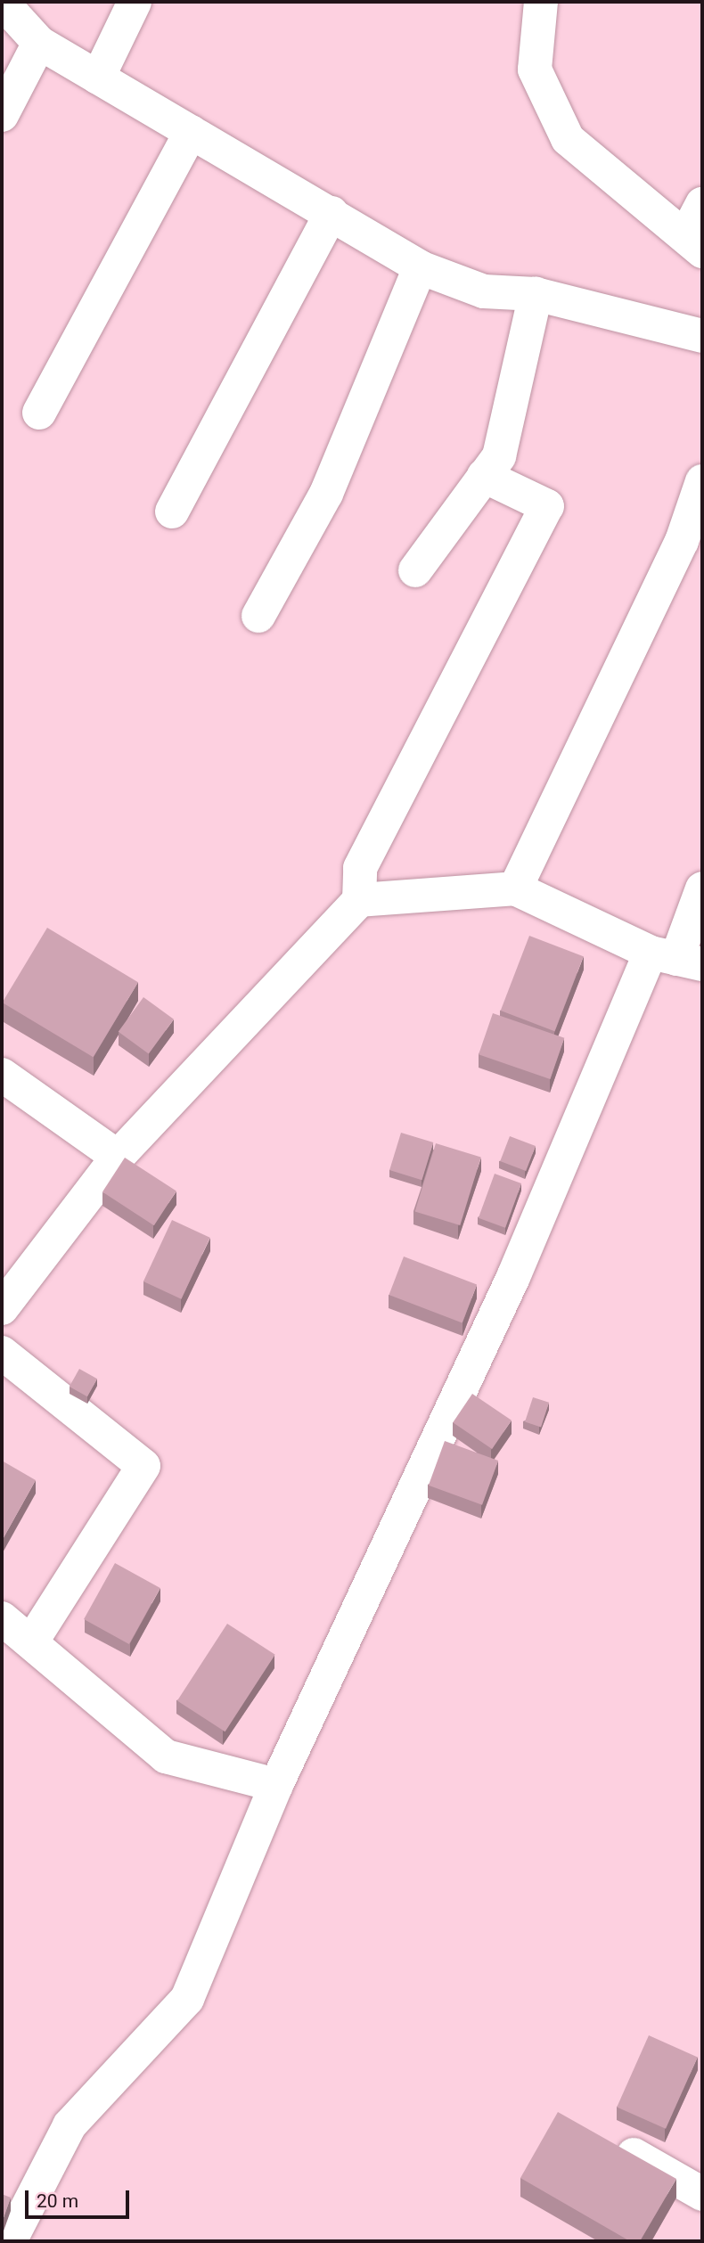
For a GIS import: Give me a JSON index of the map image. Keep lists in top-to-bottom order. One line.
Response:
{"scale_bar":"20 m"}
